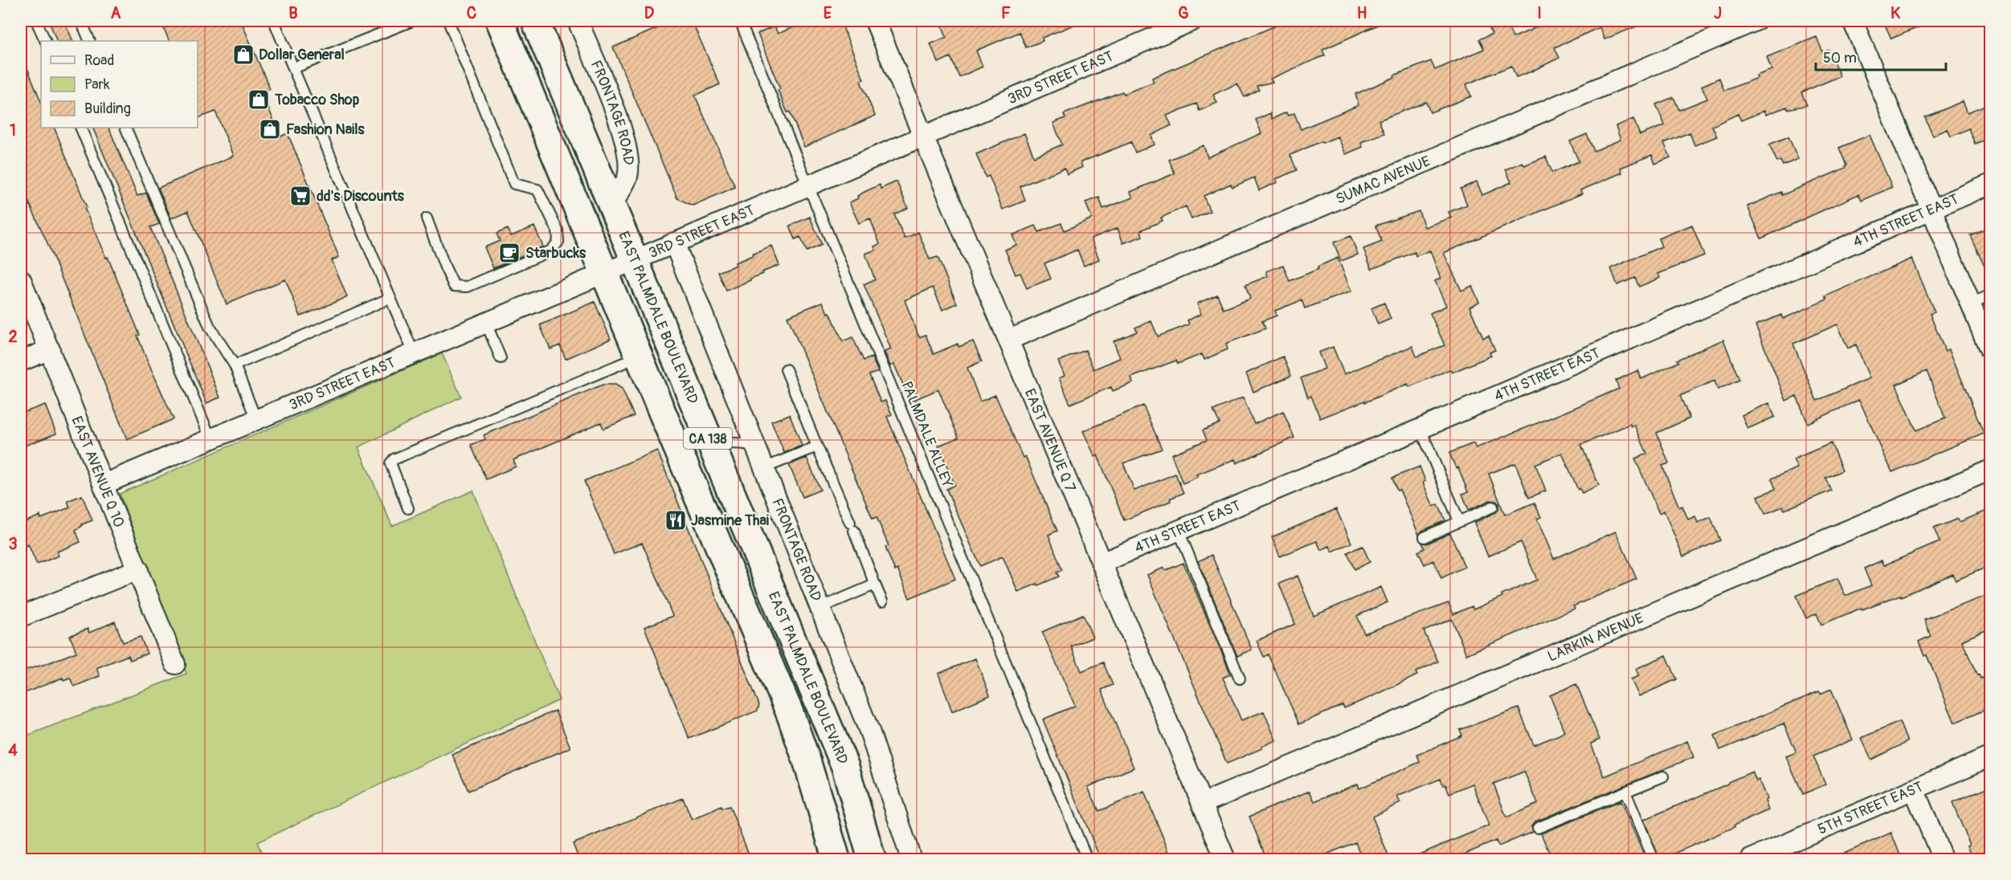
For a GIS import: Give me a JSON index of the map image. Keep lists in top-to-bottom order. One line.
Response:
{"streets":{"highway":["EAST PALMDALE BOULEVARD","CA 138"],"street":["3RD STREET EAST","FRONTAGE ROAD","SUMAC AVENUE","4TH STREET EAST","EAST AVENUE Q 7","EAST AVENUE Q 10","LARKIN AVENUE","5TH STREET EAST"],"lane":["PALMDALE ALLEY"]},"crossings":[["3RD STREET EAST","FRONTAGE ROAD"],["3RD STREET EAST","EAST PALMDALE BOULEVARD"],["3RD STREET EAST","PALMDALE ALLEY"],["3RD STREET EAST","EAST AVENUE Q 7"],["3RD STREET EAST","EAST AVENUE Q 10"],["FRONTAGE ROAD","EAST PALMDALE BOULEVARD"],["SUMAC AVENUE","EAST AVENUE Q 7"],["4TH STREET EAST","EAST AVENUE Q 7"],["EAST AVENUE Q 7","LARKIN AVENUE"]],"places":{"shop":["Dollar General","Tobacco Shop","Fashion Nails"],"supermarket":["dd's Discounts"],"cafe":["Starbucks"],"restaurant":["Jasmine Thai"]},"legend":["Road","Park","Building"],"scale_bar":"50 m","grid":{"columns":["A","B","C","D","E","F","G","H","I","J","K"],"rows":["1","2","3","4"]}}
